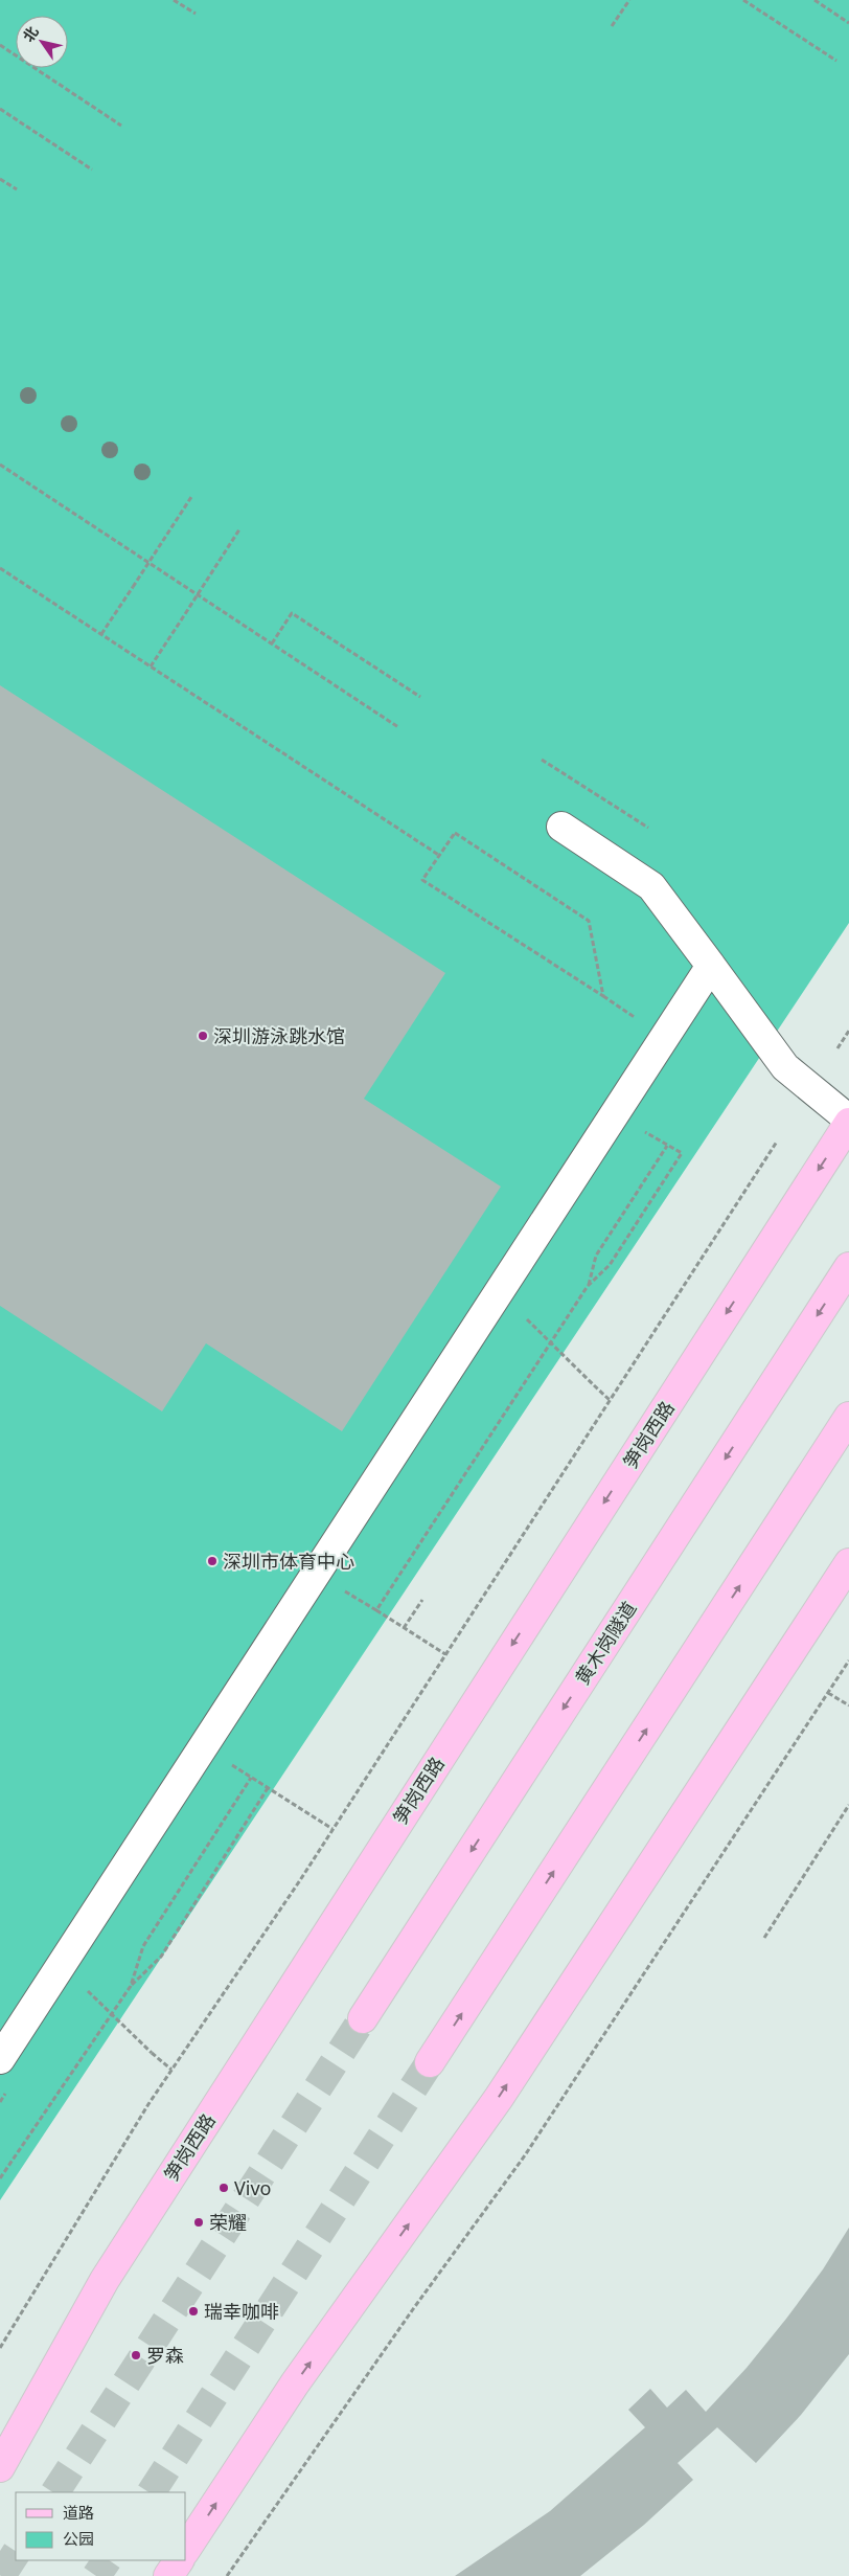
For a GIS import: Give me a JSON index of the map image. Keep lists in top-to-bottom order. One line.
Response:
{"streets":{"main road":["笋岗西路","黄木岗隧道"]},"places":["深圳游泳跳水馆","深圳市体育中心","Vivo","荣耀","瑞幸咖啡","罗森"],"legend":["道路","公园"],"north":"top left"}
